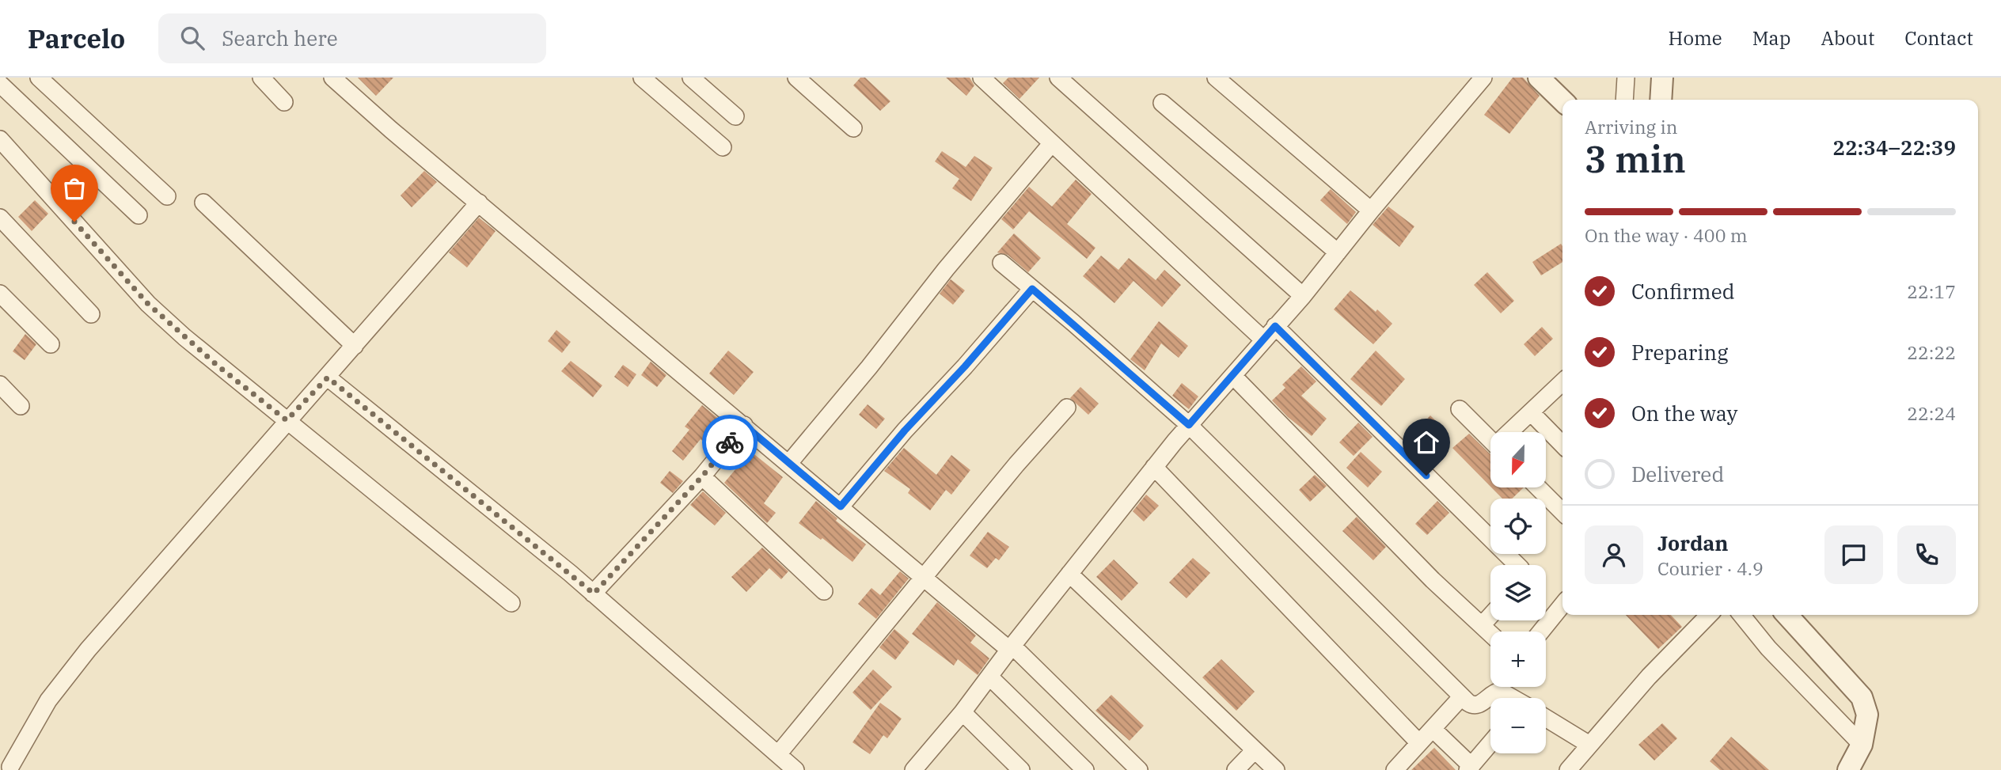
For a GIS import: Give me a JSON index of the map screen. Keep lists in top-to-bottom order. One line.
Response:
{"north":"bottom","page":{"header":"Parcelo","search":"Search here","nav":["Home","Map","About","Contact"],"heading":["3 min","Arriving in","22:34–22:39"],"panel":["Jordan","Courier · 4.9"],"bar":"On the way · 400 m","list":[["Confirmed","22:17"],["Preparing","22:22"],["On the way","22:24"],"Delivered"],"map_buttons":["+","−"]}}
